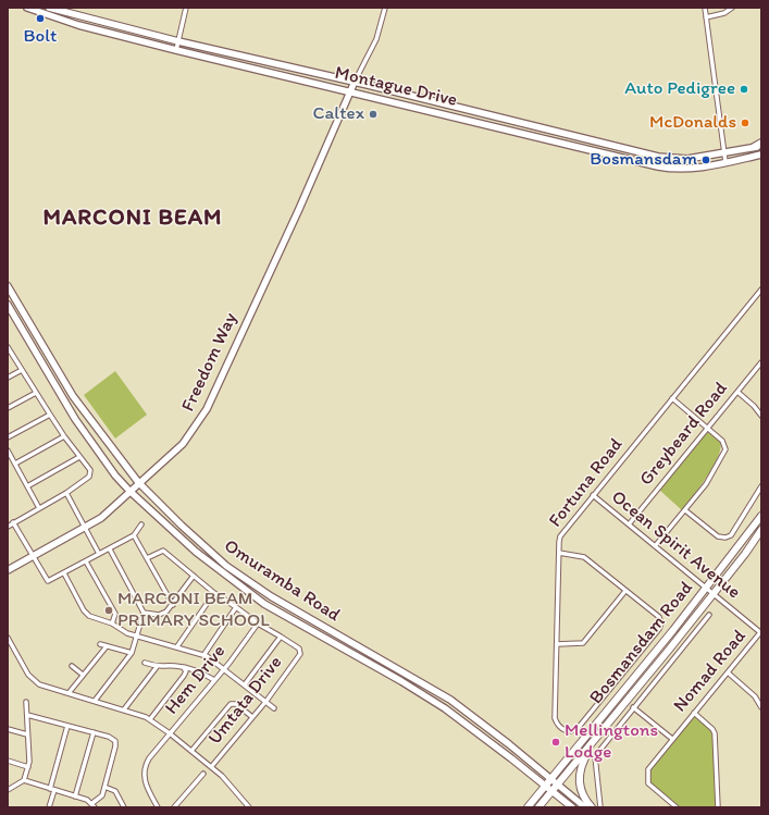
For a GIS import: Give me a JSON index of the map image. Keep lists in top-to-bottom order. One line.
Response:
{"streets":{"main road":["Montague Drive","Freedom Way","Omuramba Road","Bosmansdam Road"],"street":["Greybeard Road","Fortuna Road","Ocean Spirit Avenue","Nomad Road","Hem Drive","Umtata Drive"]},"crossings":[["Montague Drive","Freedom Way"],["Freedom Way","Omuramba Road"],["Greybeard Road","Ocean Spirit Avenue"],["Fortuna Road","Ocean Spirit Avenue"],["Ocean Spirit Avenue","Bosmansdam Road"],["Ocean Spirit Avenue","Nomad Road"],["Omuramba Road","Bosmansdam Road"]],"districts":["MARCONI BEAM"],"places":["Bolt","Auto Pedigree","Caltex","McDonalds","Bosmansdam","MARCONI BEAM PRIMARY SCHOOL","Mellingtons Lodge"]}
